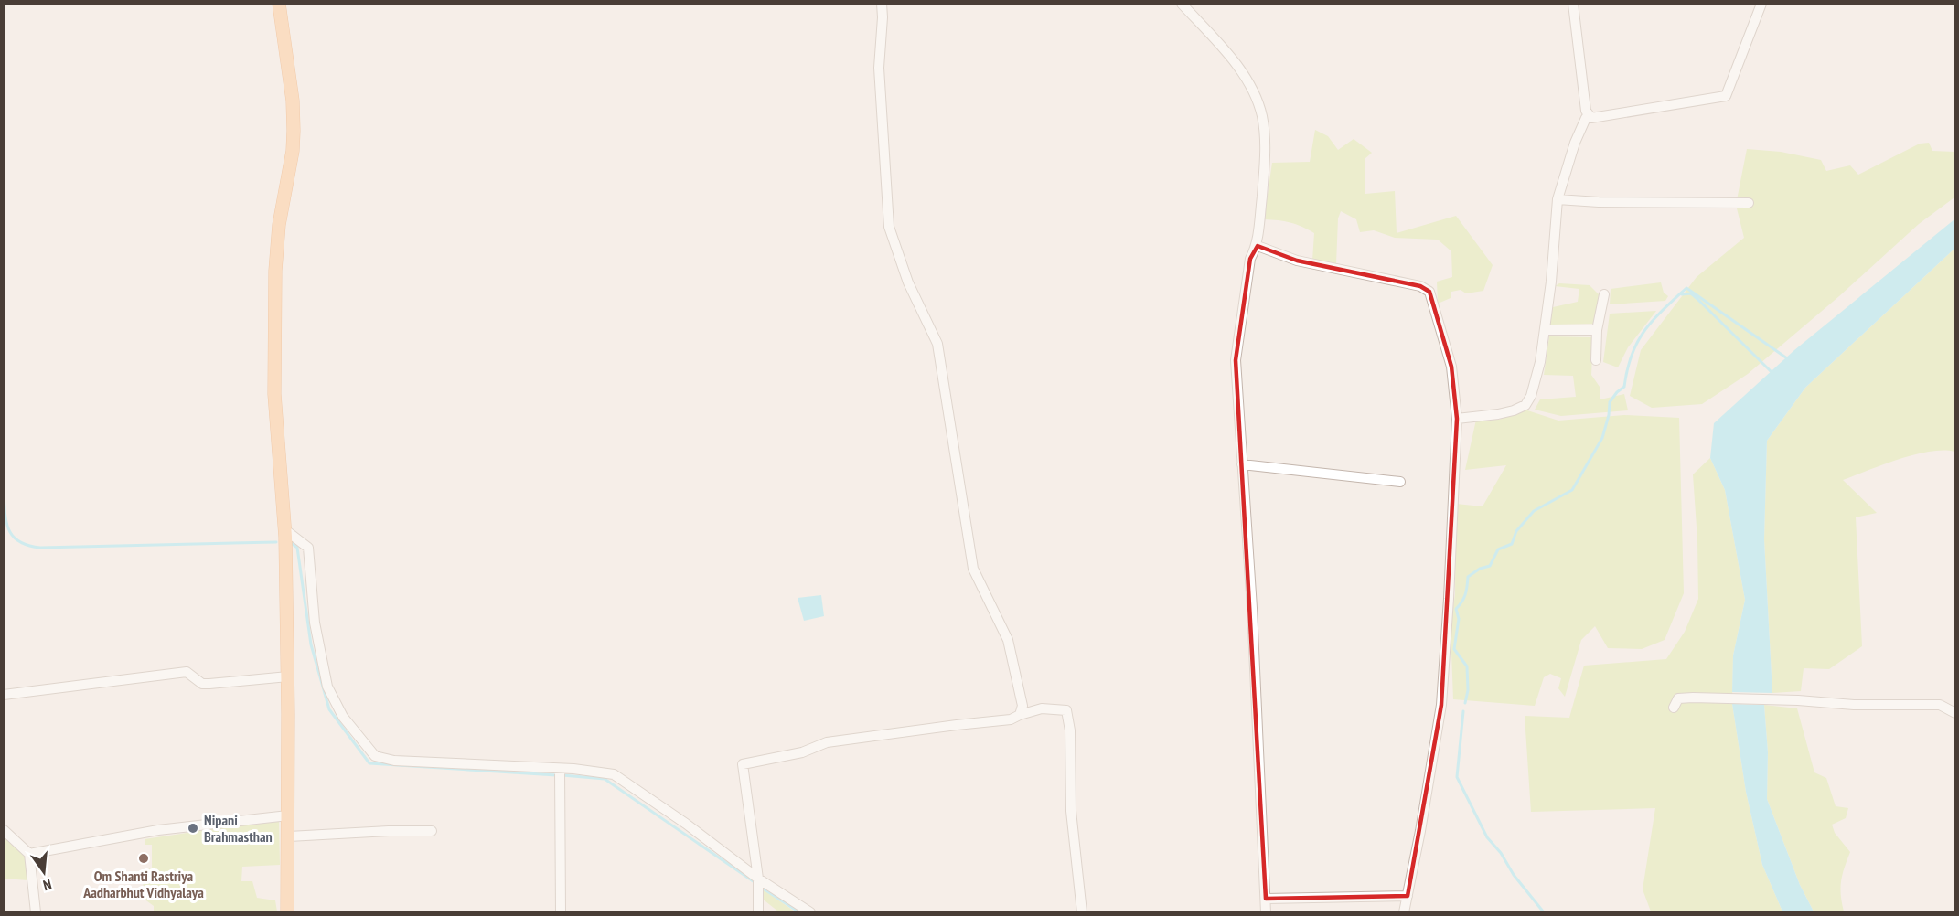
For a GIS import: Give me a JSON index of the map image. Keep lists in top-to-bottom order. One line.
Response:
{"places":["Nipani Brahmasthan","Om Shanti Rastriya Aadharbhut Vidhyalaya"],"north":"bottom"}
